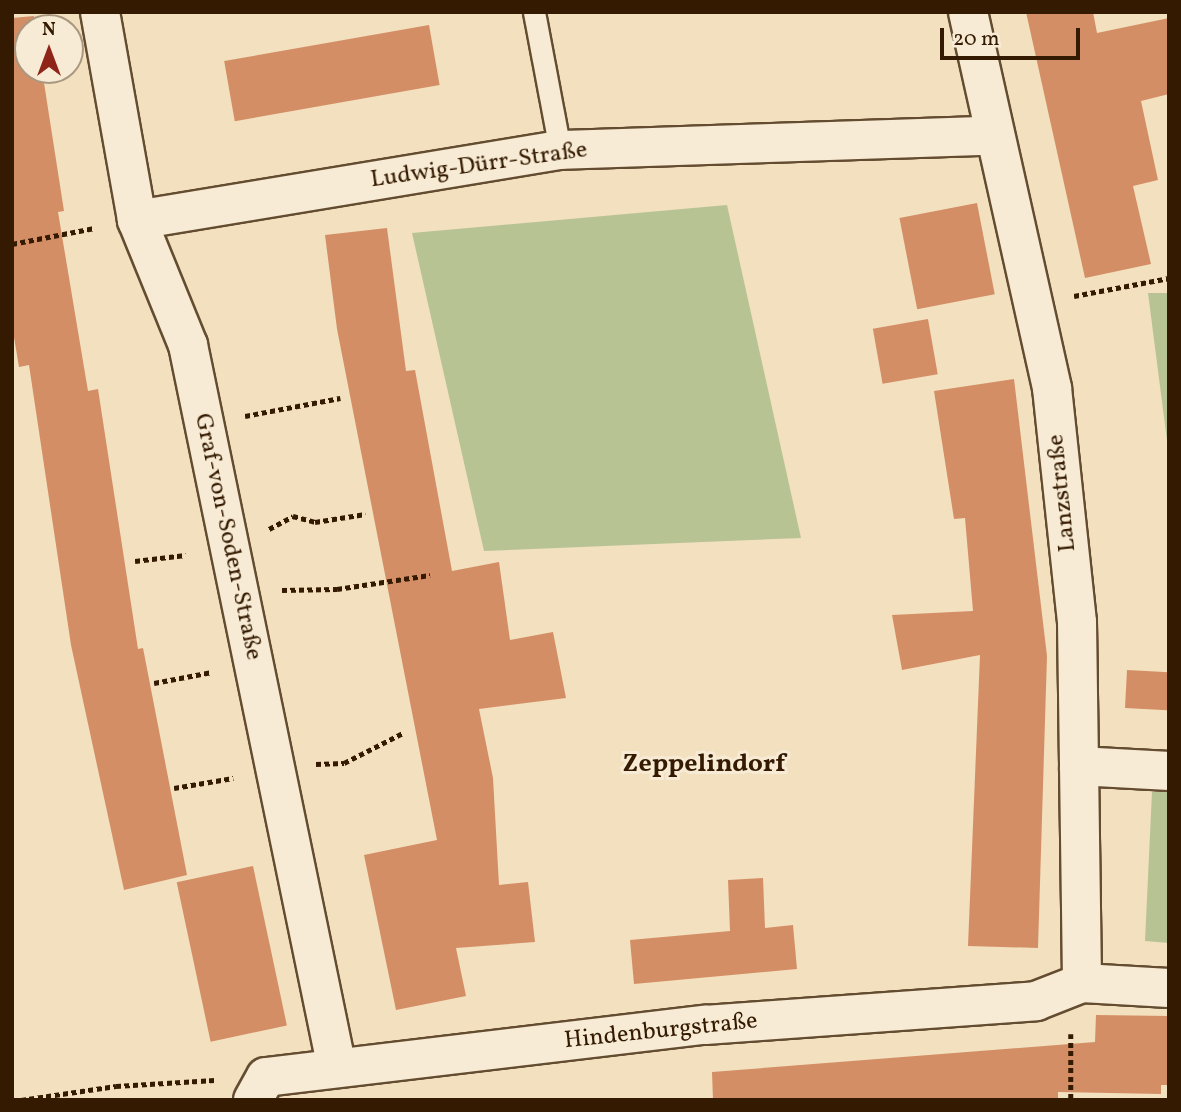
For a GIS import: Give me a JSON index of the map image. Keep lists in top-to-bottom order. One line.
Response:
{"streets":{"street":["Ludwig-Dürr-Straße","Lanzstraße","Graf-von-Soden-Straße","Hindenburgstraße"]},"crossings":[["Ludwig-Dürr-Straße","Lanzstraße"],["Ludwig-Dürr-Straße","Graf-von-Soden-Straße"],["Lanzstraße","Hindenburgstraße"],["Graf-von-Soden-Straße","Hindenburgstraße"]],"districts":["Zeppelindorf"],"scale_bar":"20 m","north":"top"}
